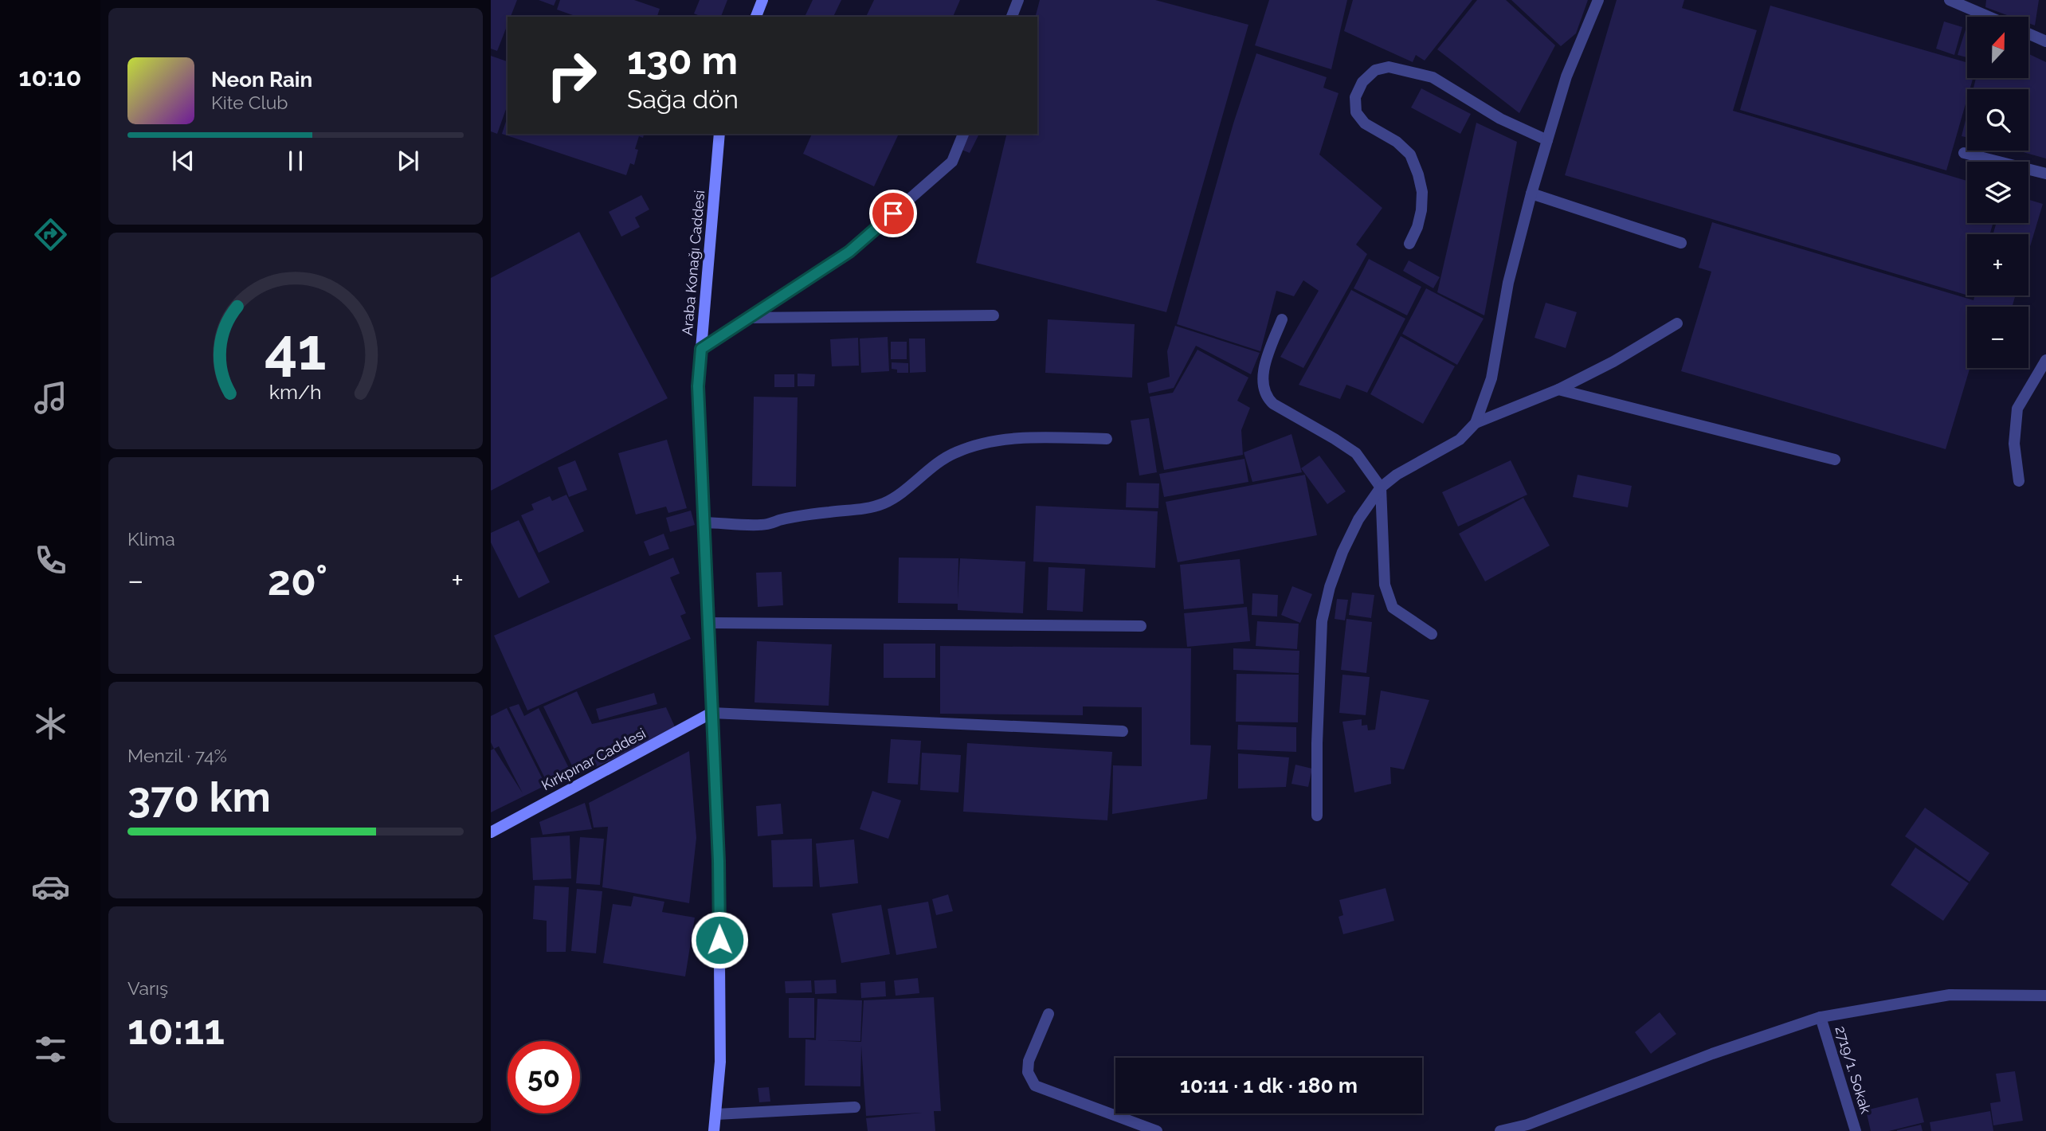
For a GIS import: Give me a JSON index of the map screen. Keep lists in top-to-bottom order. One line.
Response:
{"streets":{"main road":["Araba Konağı Caddesi","Kırkpınar Caddesi"],"street":["2719/1. Sokak"]},"crossings":[["Araba Konağı Caddesi","Kırkpınar Caddesi"]],"north":"top","page":{"tabs":"10:10","map_buttons":["+","−"],"turn":["130 m","Sağa dön"],"song":["Neon Rain","Kite Club"],"tile":["Klima",["Menzil · 74%","370 km"],["Varış","10:11"]],"heat":["−","20°","+"],"limit":"50","trip":"10:11 · 1 dk · 180 m","gauge":["41","km/h"]}}
